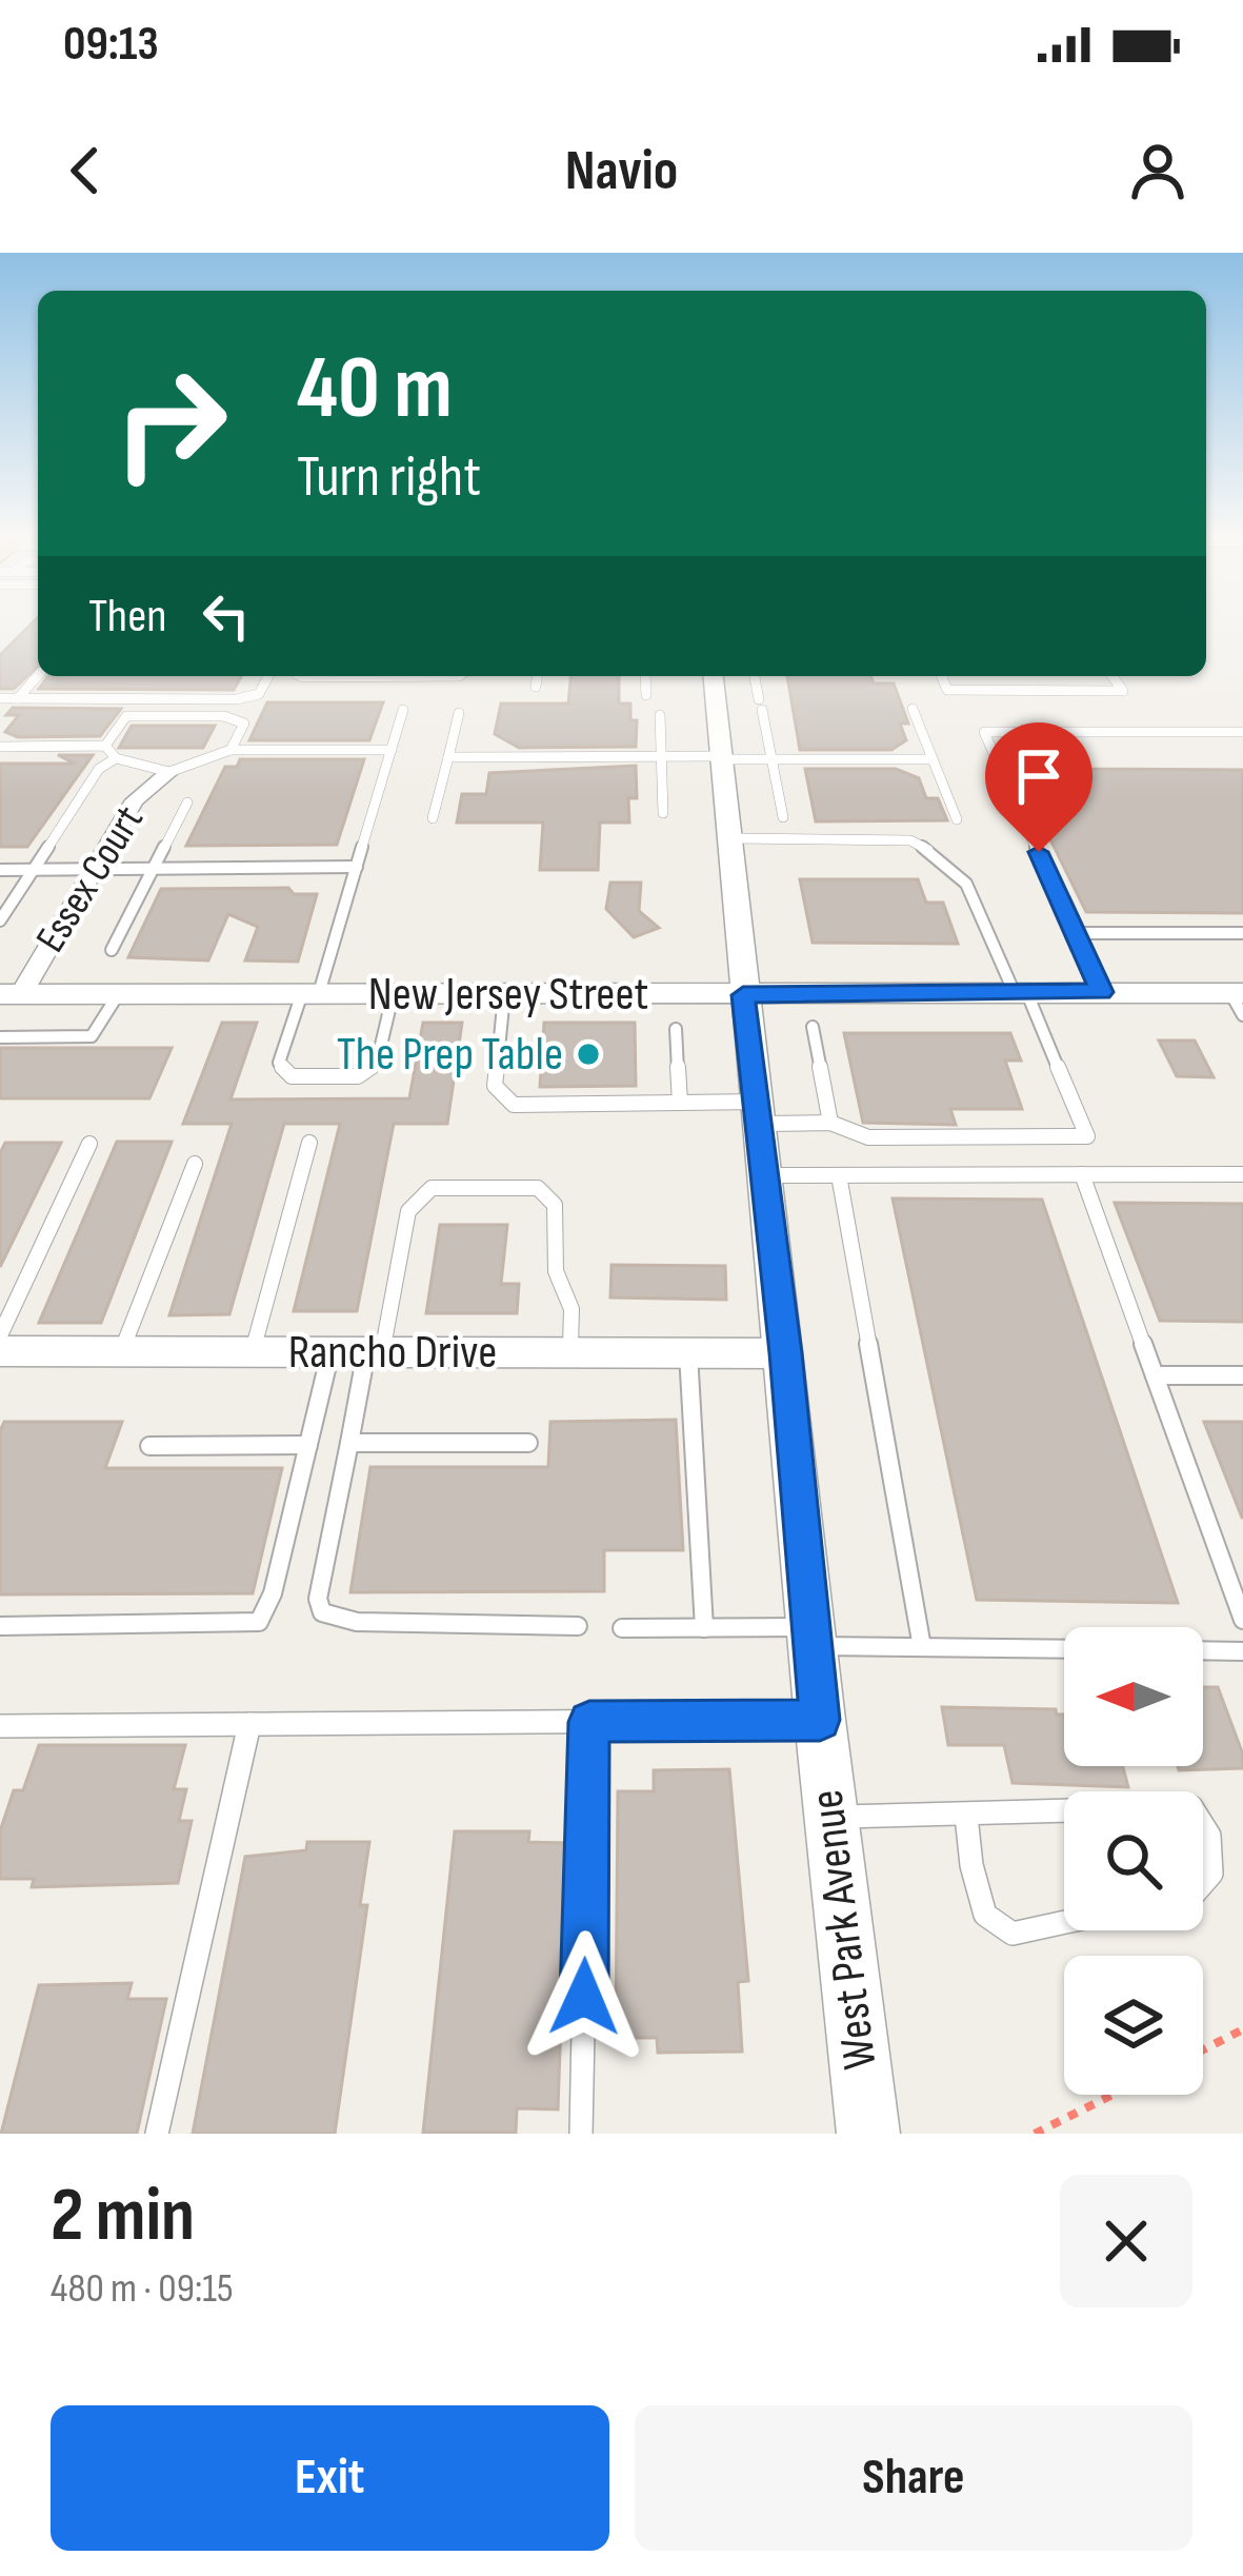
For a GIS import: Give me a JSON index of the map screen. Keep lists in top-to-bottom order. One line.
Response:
{"streets":{"street":["Essex Court","New Jersey Street","Rancho Drive","West Park Avenue"]},"crossings":[["Essex Court","New Jersey Street"],["New Jersey Street","West Park Avenue"],["Rancho Drive","West Park Avenue"]],"places":["The Prep Table"],"north":"left","page":{"status":"09:13","header":"Navio","turn":["40 m","Turn right"],"then":"Then","heading":["2 min","480 m · 09:15"],"buttons":["Exit","Share"]}}
